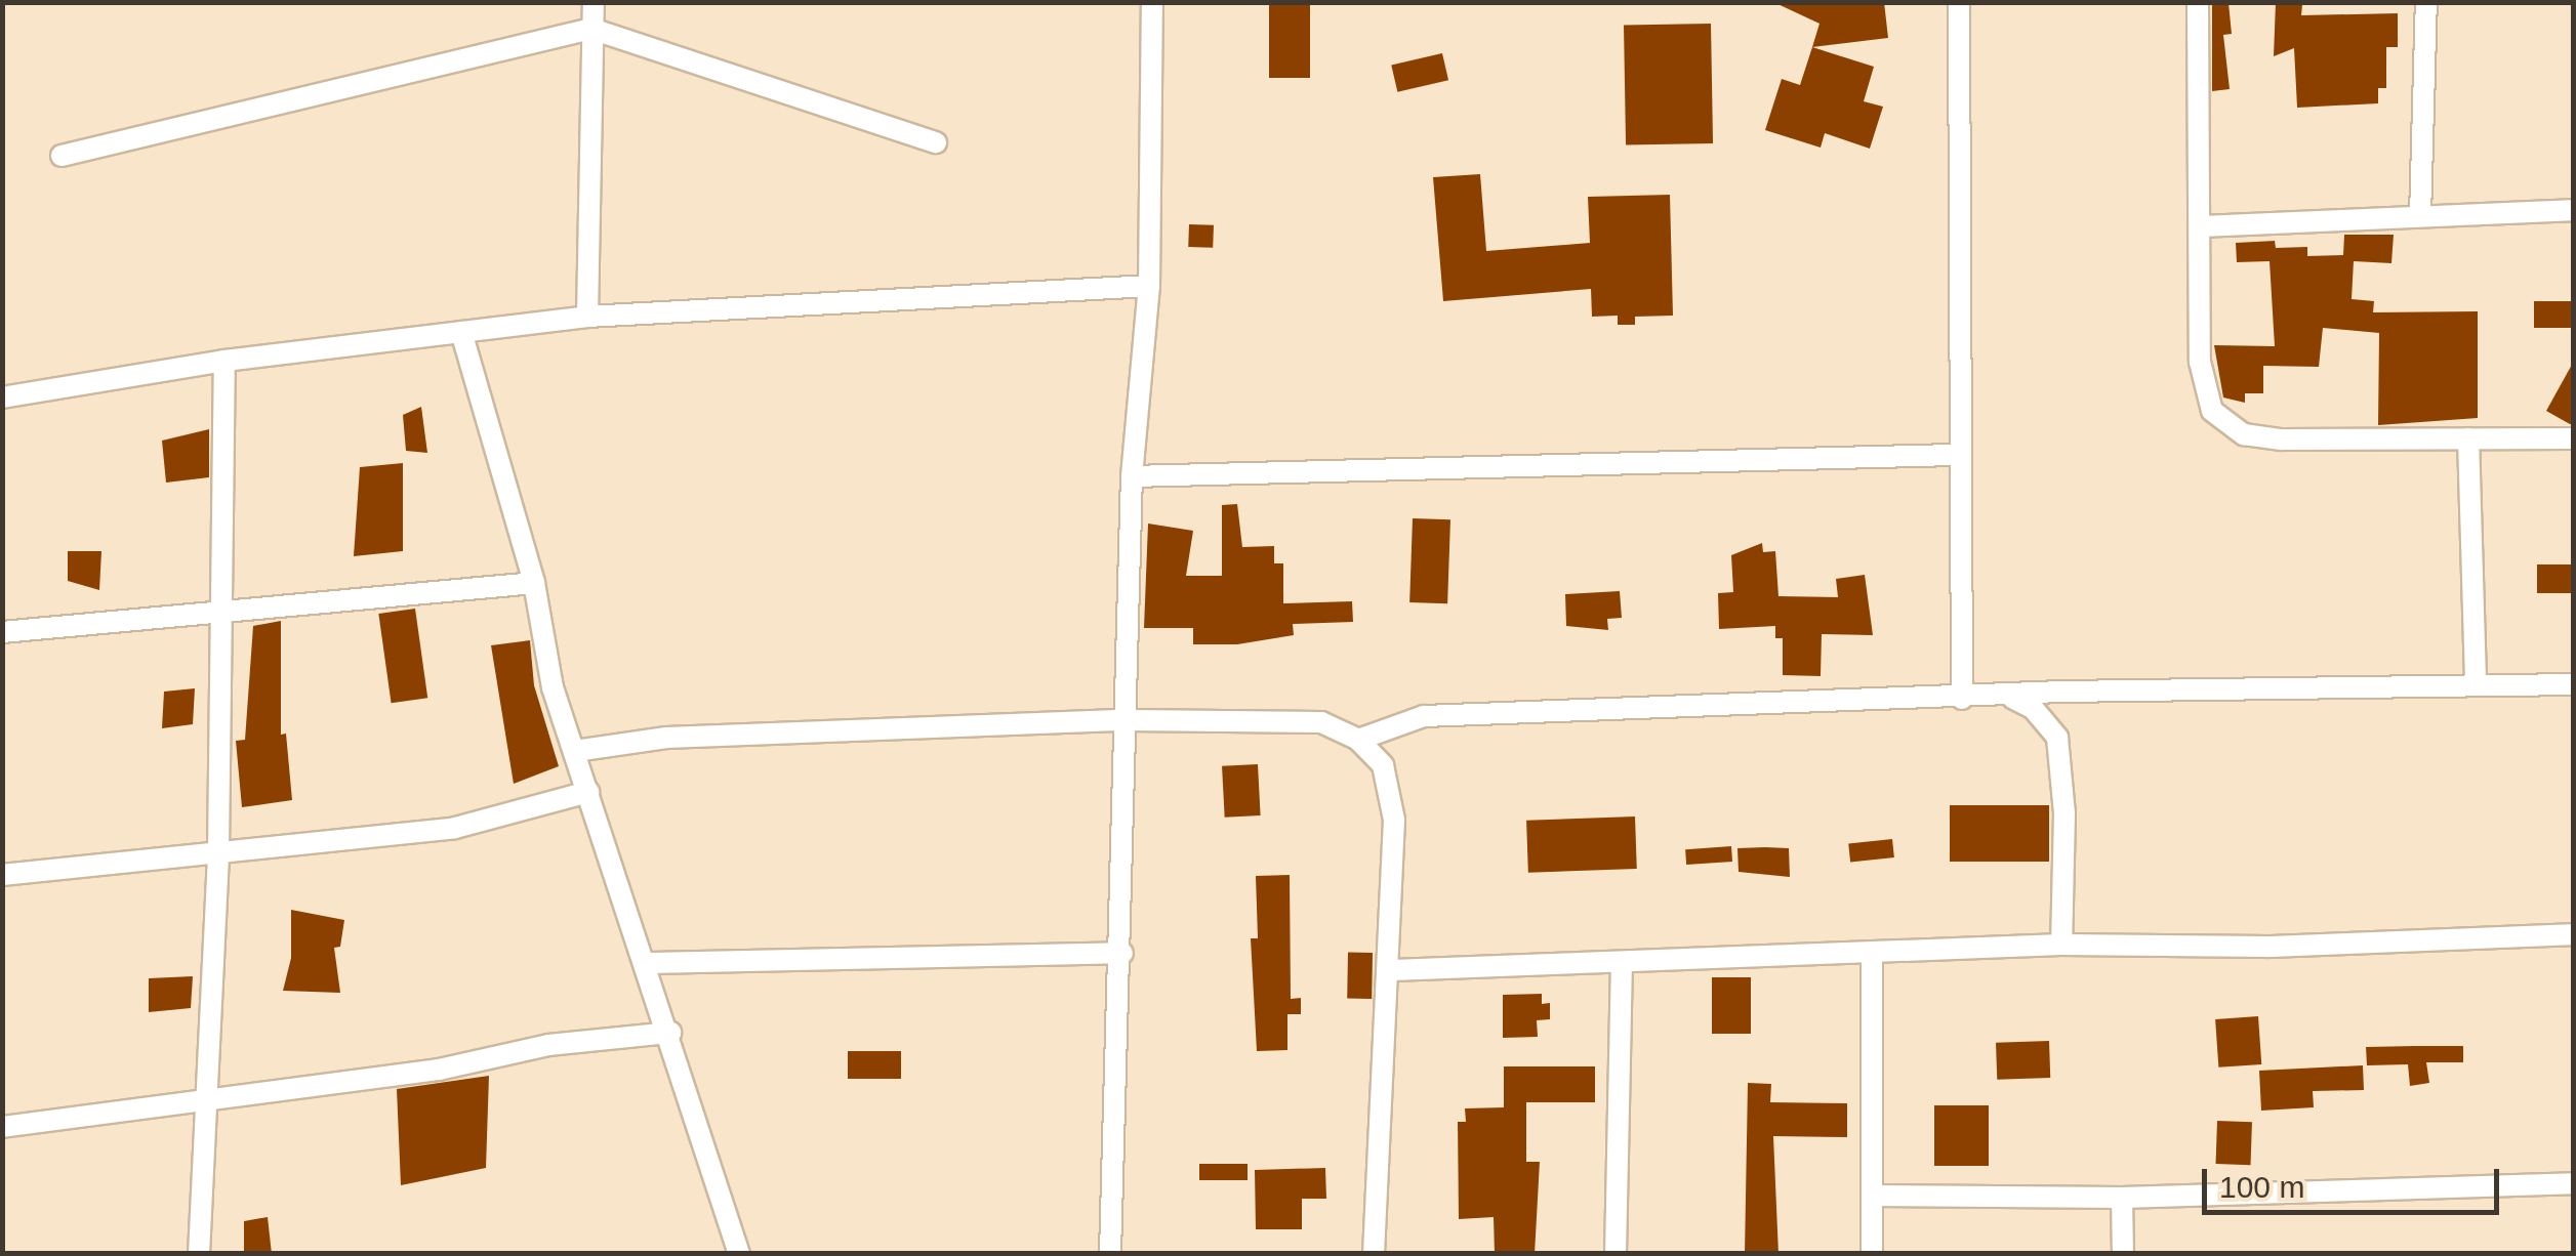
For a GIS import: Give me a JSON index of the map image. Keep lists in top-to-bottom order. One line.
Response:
{"scale_bar":"100 m"}
